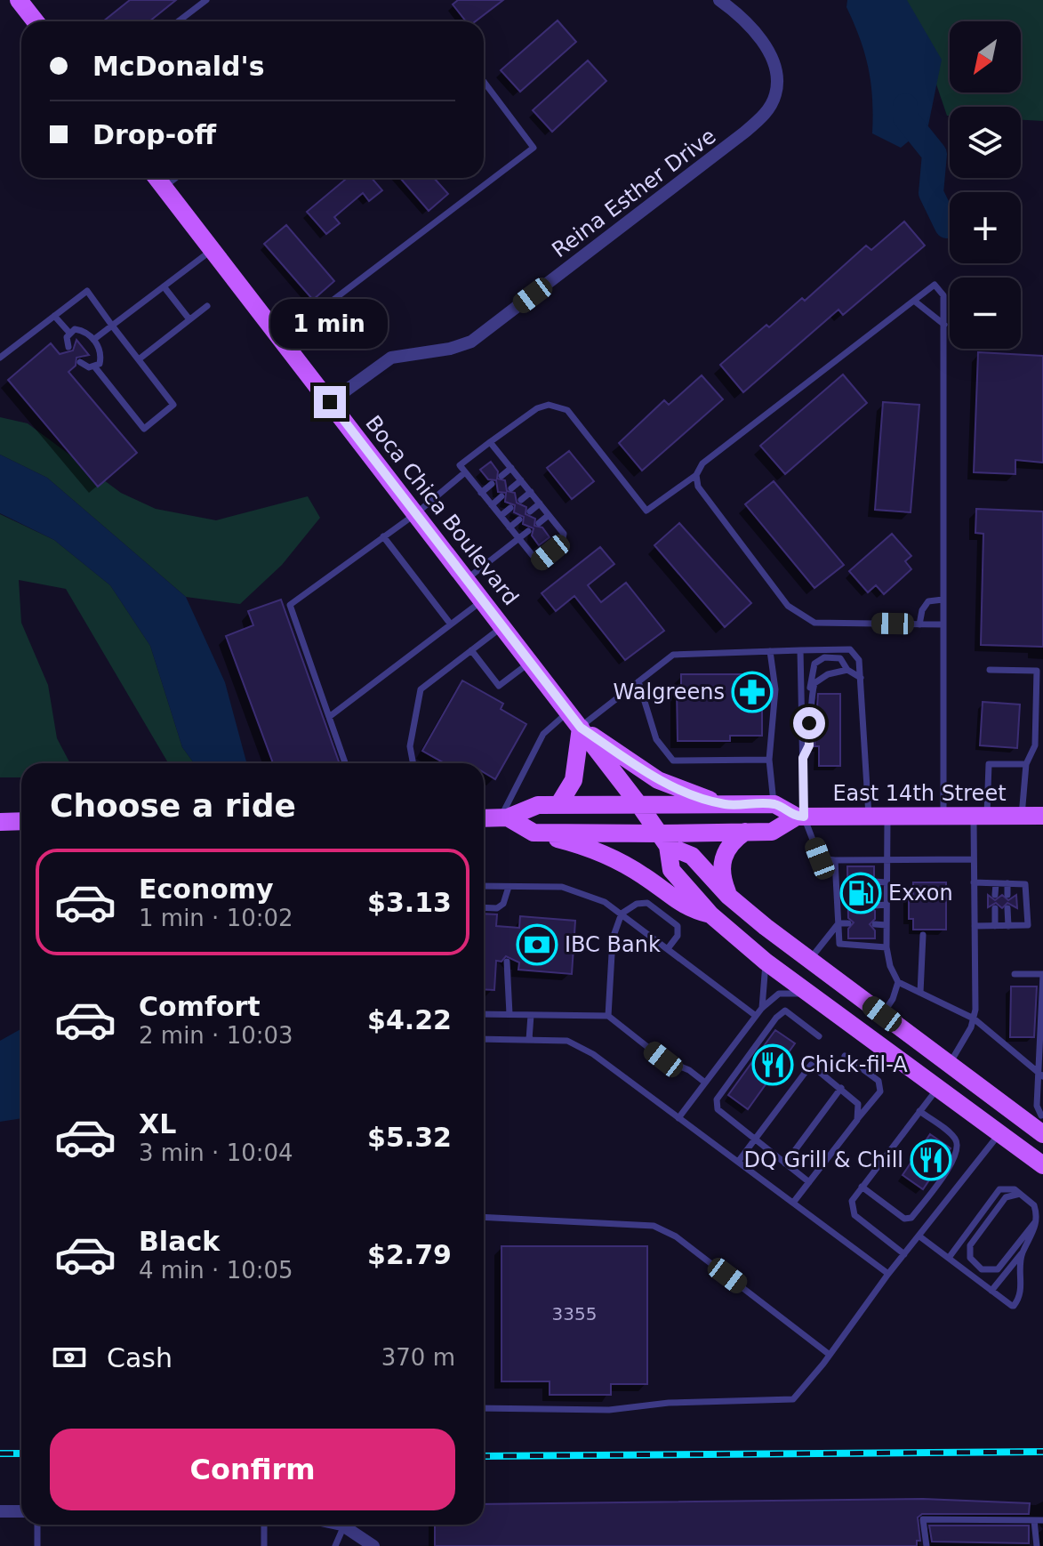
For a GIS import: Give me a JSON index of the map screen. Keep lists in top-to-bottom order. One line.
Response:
{"streets":{"main road":["Boca Chica Boulevard","East 14th Street"],"street":["Reina Esther Drive"]},"crossings":[["Reina Esther Drive","Boca Chica Boulevard"],["Boca Chica Boulevard","East 14th Street"]],"places":{"pharmacy":["Walgreens"],"fuel station":["Exxon"],"bank":["IBC Bank"],"restaurant":["Chick-fil-A","DQ Grill & Chill"]},"house_numbers":["3355"],"north":"bottom left","page":{"map_buttons":["+","−"],"banner":["McDonald's","Drop-off"],"bubble":"1 min","heading":"Choose a ride","list":[{"name":"Economy","note":"1 min · 10:02","value":"$3.13"},{"name":"Comfort","note":"2 min · 10:03","value":"$4.22"},{"name":"XL","note":"3 min · 10:04","value":"$5.32"},{"name":"Black","note":"4 min · 10:05","value":"$2.79"}],"pay":["Cash","370 m"],"buttons":"Confirm"}}
